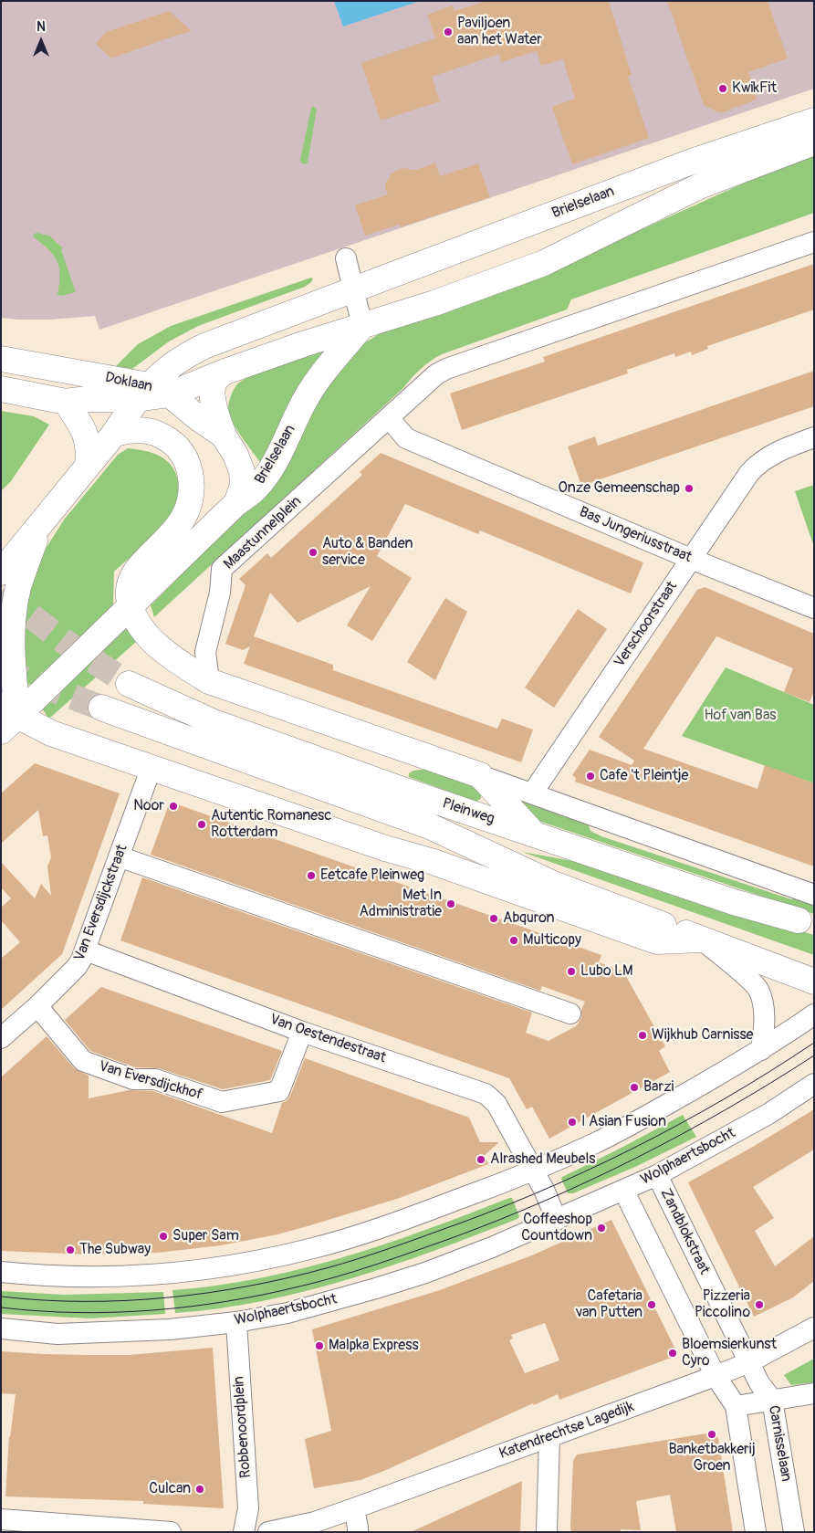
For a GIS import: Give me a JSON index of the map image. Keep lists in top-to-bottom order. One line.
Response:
{"streets":{"main road":["Brielselaan","Doklaan","Pleinweg"],"street":["Maastunnelplein","Bas Jungeriusstraat","Verschoorstraat","Van Eversdijckstraat","Van Oestendestraat","Van Eversdijckhof","Wolphaertsbocht","Zandblokstraat","Robbenoordplein","Katendrechtse Lagedijk","Carnisselaan"]},"crossings":[["Brielselaan","Doklaan"],["Maastunnelplein","Bas Jungeriusstraat"],["Bas Jungeriusstraat","Verschoorstraat"],["Pleinweg","Van Eversdijckstraat"],["Van Eversdijckstraat","Van Oestendestraat"],["Van Eversdijckstraat","Van Eversdijckhof"],["Van Oestendestraat","Van Eversdijckhof"],["Wolphaertsbocht","Zandblokstraat"],["Wolphaertsbocht","Robbenoordplein"],["Zandblokstraat","Katendrechtse Lagedijk"],["Zandblokstraat","Carnisselaan"],["Katendrechtse Lagedijk","Carnisselaan"]],"parks":["Hof van Bas"],"places":["Paviljoen aan het Water","KwikFit","Onze Gemeenschap","Auto & Banden service","Cafe 't Pleintje","Noor","Autentic Romanesc Rotterdam","Eetcafe Pleinweg","Met In Administratie","Abquron","Multicopy","Lubo LM","Wijkhub Carnisse","Barzi","I Asian Fusion","Alrashed Meubels","Coffeeshop Countdown","Super Sam","The Subway","Cafetaria van Putten","Pizzeria Piccolino","Malpka Express","Bloemsierkunst Cyro","Banketbakkerij Groen","Culcan"],"north":"top"}
